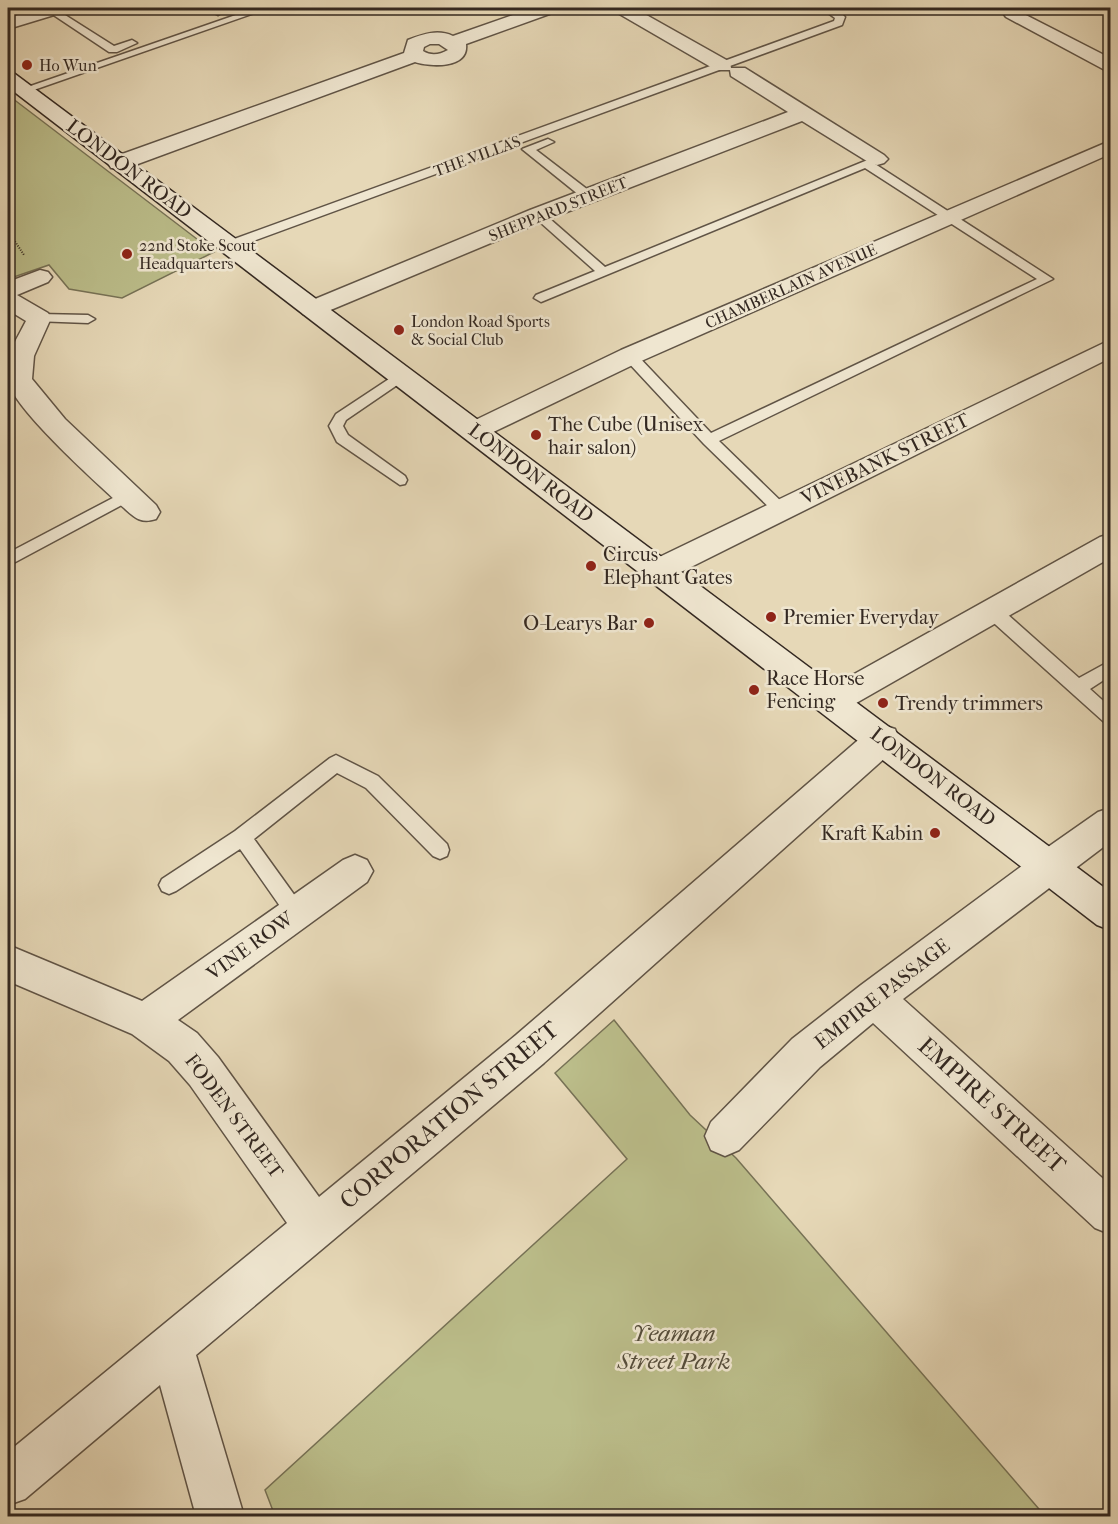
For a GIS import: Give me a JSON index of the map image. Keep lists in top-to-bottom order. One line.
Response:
{"streets":{"street":["LONDON ROAD","SHEPPARD STREET","CHAMBERLAIN AVENUE","VINEBANK STREET","VINE ROW","EMPIRE PASSAGE","EMPIRE STREET","CORPORATION STREET","FODEN STREET"],"lane":["THE VILLAS"]},"crossings":[["THE VILLAS","LONDON ROAD"],["THE VILLAS","SHEPPARD STREET"],["LONDON ROAD","SHEPPARD STREET"],["LONDON ROAD","CHAMBERLAIN AVENUE"],["LONDON ROAD","VINEBANK STREET"],["LONDON ROAD","EMPIRE PASSAGE"],["LONDON ROAD","CORPORATION STREET"],["VINE ROW","FODEN STREET"],["EMPIRE PASSAGE","EMPIRE STREET"],["CORPORATION STREET","FODEN STREET"]],"parks":["Yeaman Street Park"],"places":["Ho Wun","22nd Stoke Scout Headquarters","London Road Sports & Social Club","The Cube (Unisex hair salon)","Circus Elephant Gates","Premier Everyday","O-Learys Bar","Race Horse Fencing","Trendy trimmers","Kraft Kabin"]}
